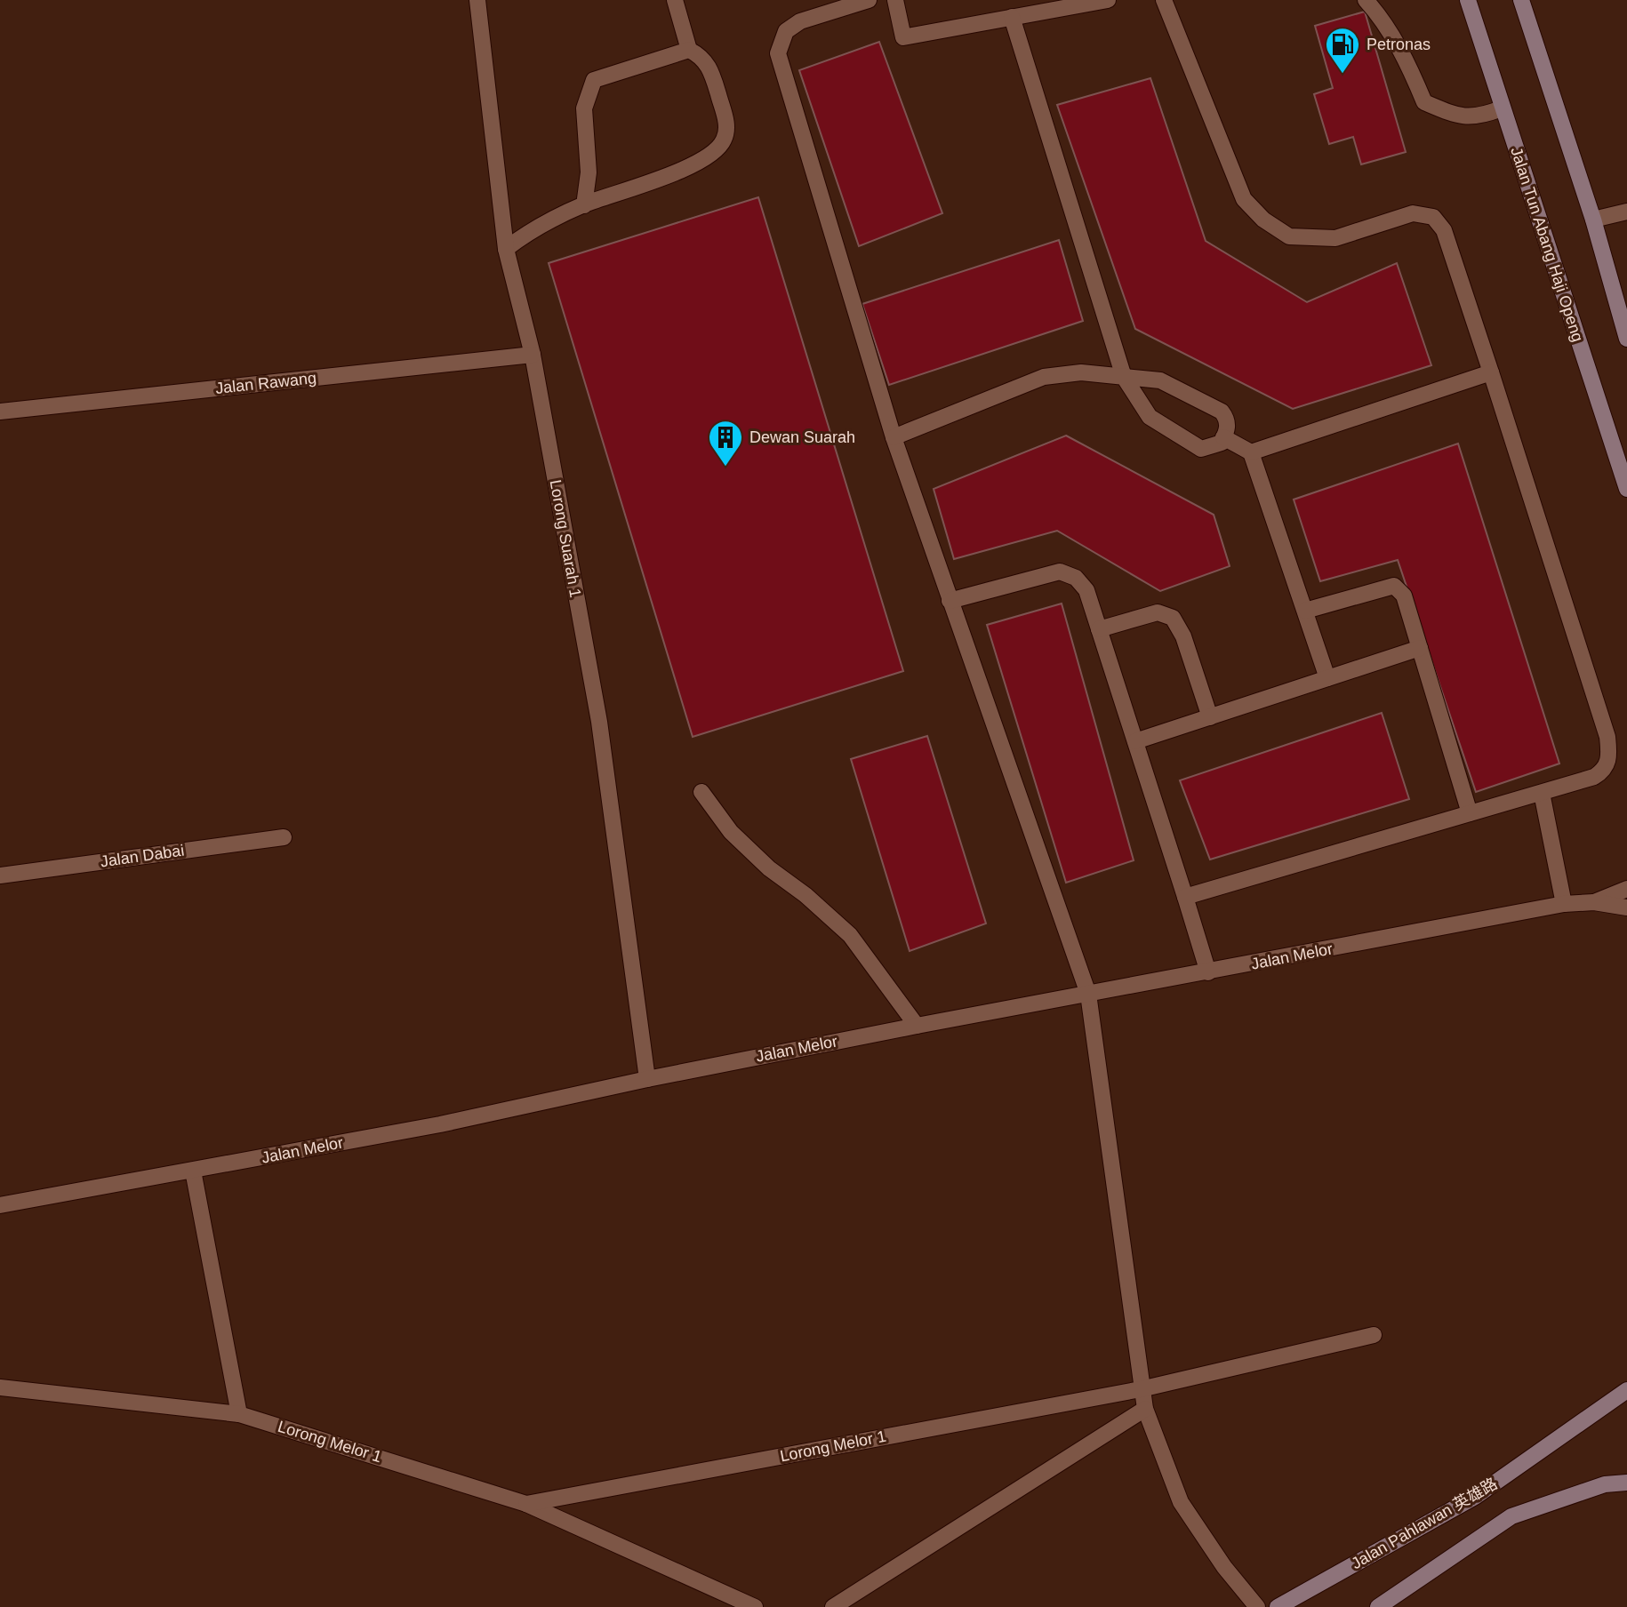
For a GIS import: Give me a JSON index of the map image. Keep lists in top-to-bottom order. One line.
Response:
{"streets":{"main road":["Jalan Tun Abang Haji Openg","Jalan Pahlawan 英雄路"],"street":["Jalan Rawang","Lorong Suarah 1","Jalan Dabai","Jalan Melor","Lorong Melor 1"]},"crossings":[["Jalan Rawang","Lorong Suarah 1"],["Lorong Suarah 1","Jalan Melor"]],"places":{"fuel station":["Petronas"],"building":["Dewan Suarah"]}}
